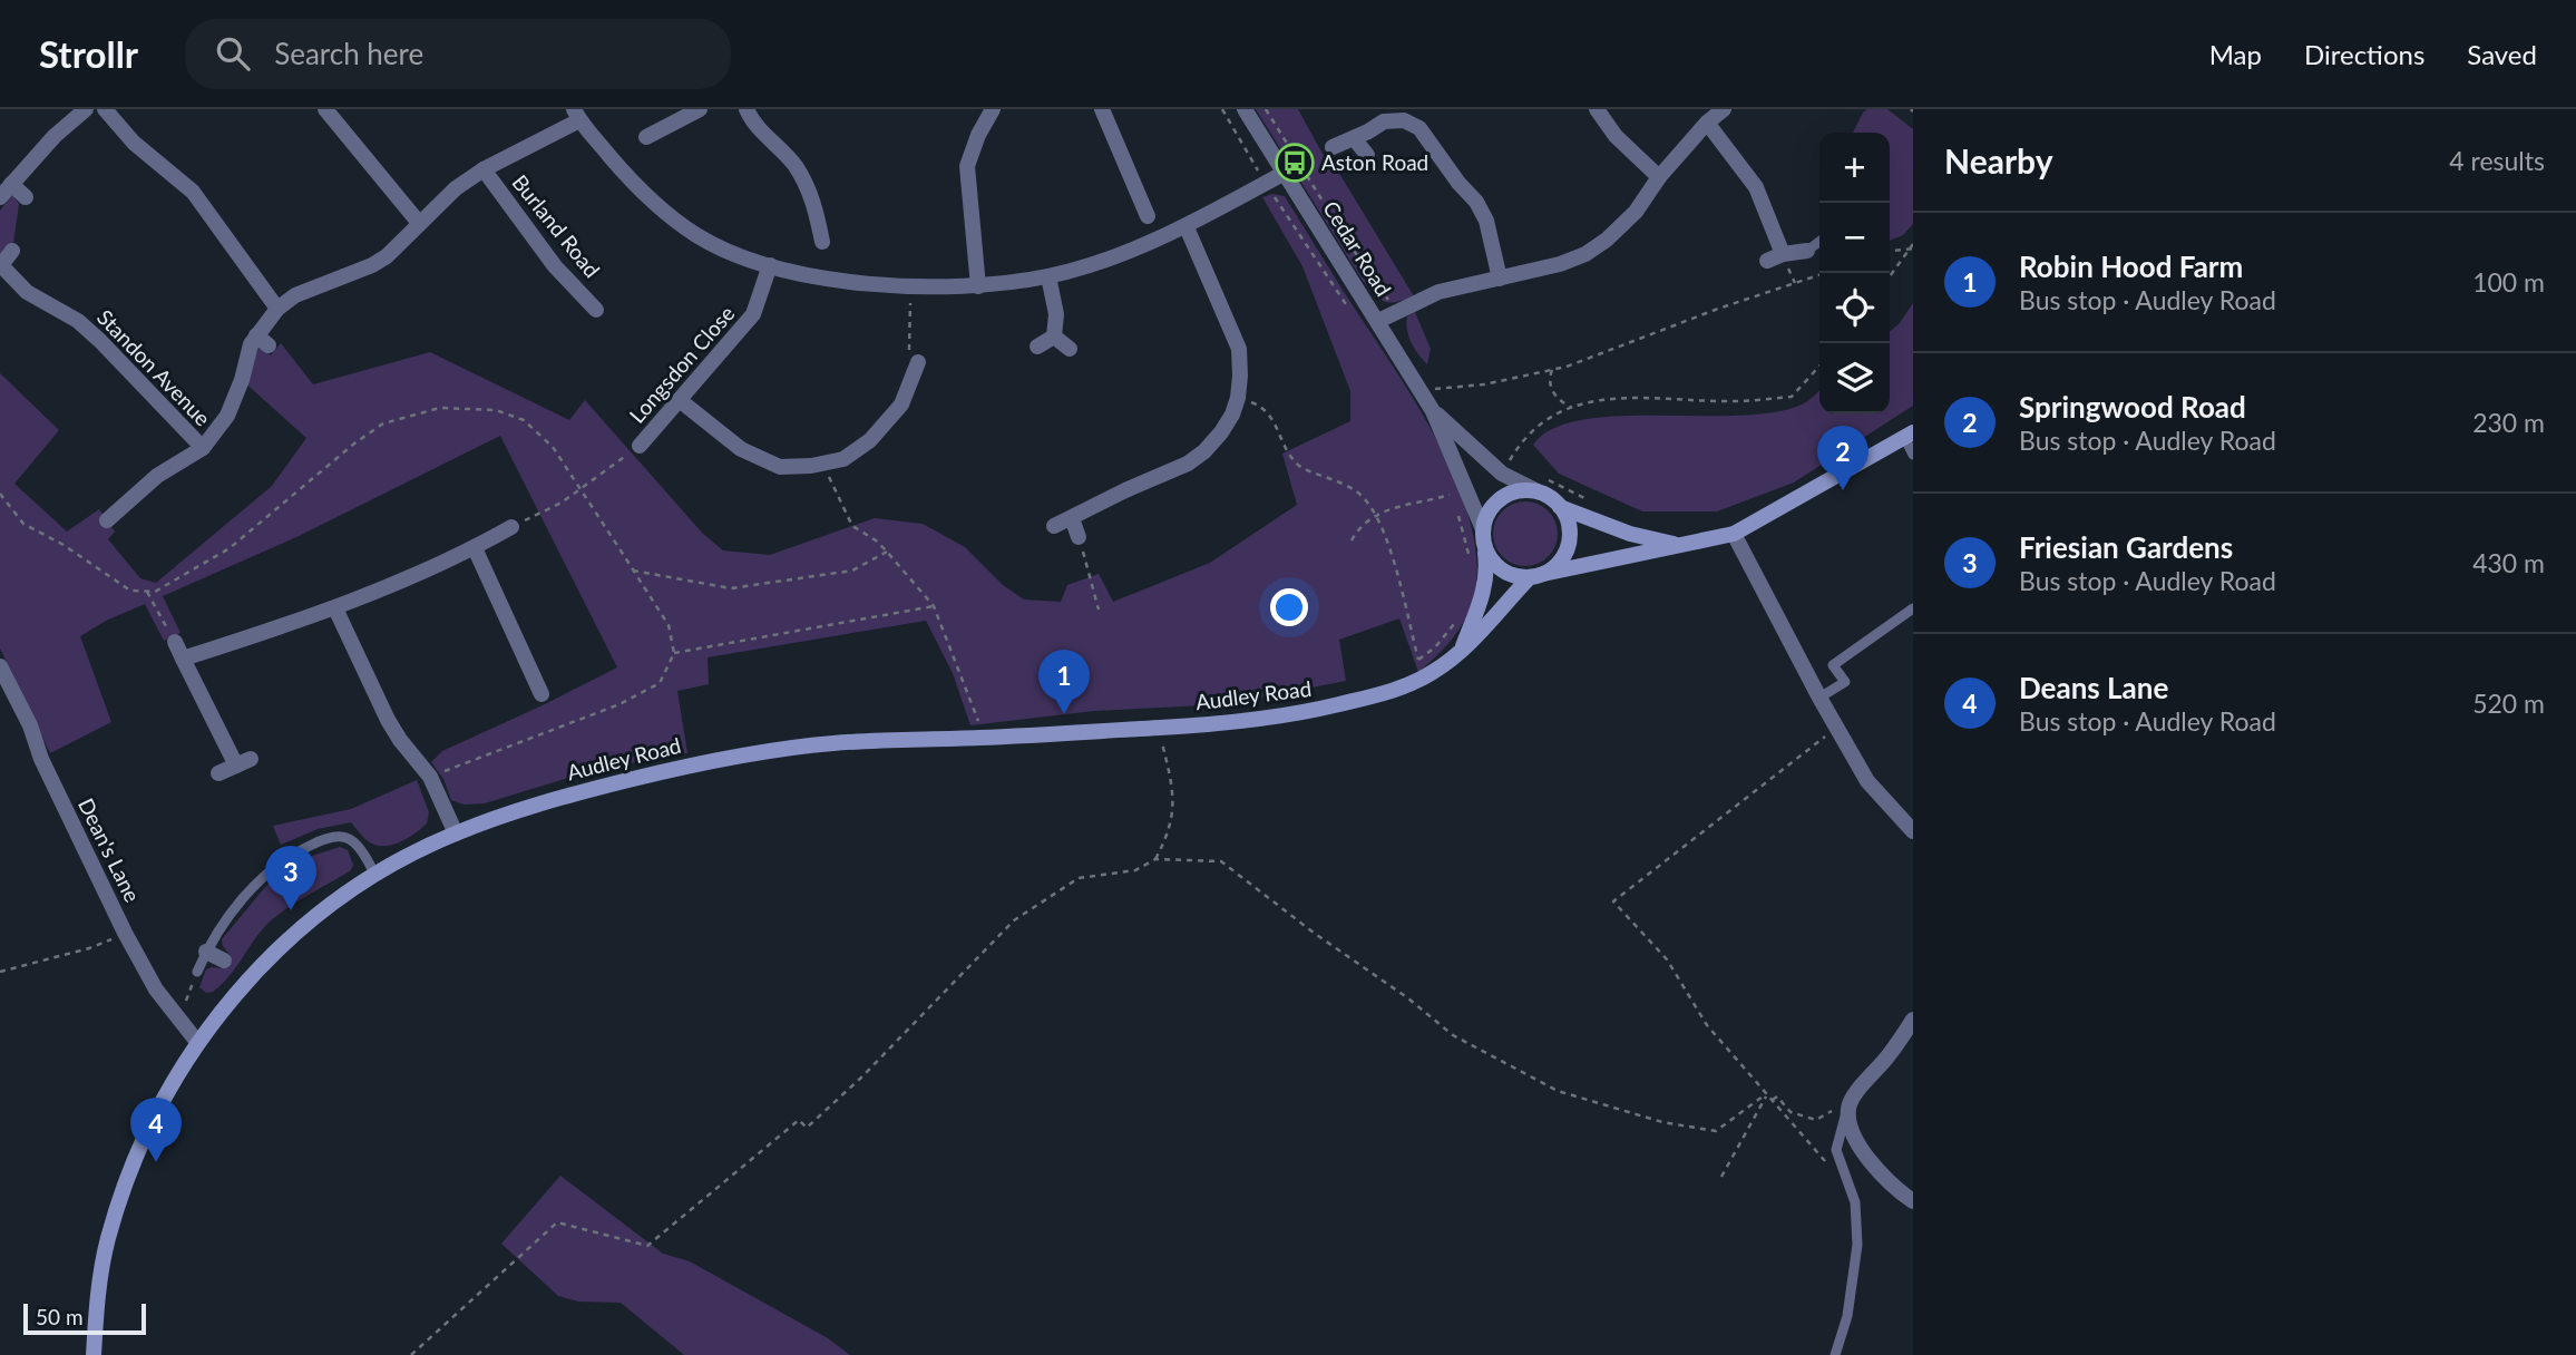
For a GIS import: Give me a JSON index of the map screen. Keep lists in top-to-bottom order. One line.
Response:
{"streets":{"main road":["Audley Road"],"street":["Burland Road","Cedar Road","Longsdon Close","Standon Avenue","Dean's Lane"]},"crossings":[["Burland Road","Standon Avenue"],["Audley Road","Dean's Lane"]],"places":{"bus stop":["Aston Road"]},"scale_bar":"50 m","page":{"header":"Strollr","search":"Search here","nav":["Map","Directions","Saved"],"heading":["Nearby","4 results"],"map_buttons":["+","−"],"list":[{"mark":"1","name":"Robin Hood Farm","note":"Bus stop · Audley Road","value":"100 m"},{"mark":"2","name":"Springwood Road","note":"Bus stop · Audley Road","value":"230 m"},{"mark":"3","name":"Friesian Gardens","note":"Bus stop · Audley Road","value":"430 m"},{"mark":"4","name":"Deans Lane","note":"Bus stop · Audley Road","value":"520 m"}],"pins":["2","1","3","4"],"scale":"50 m"}}
